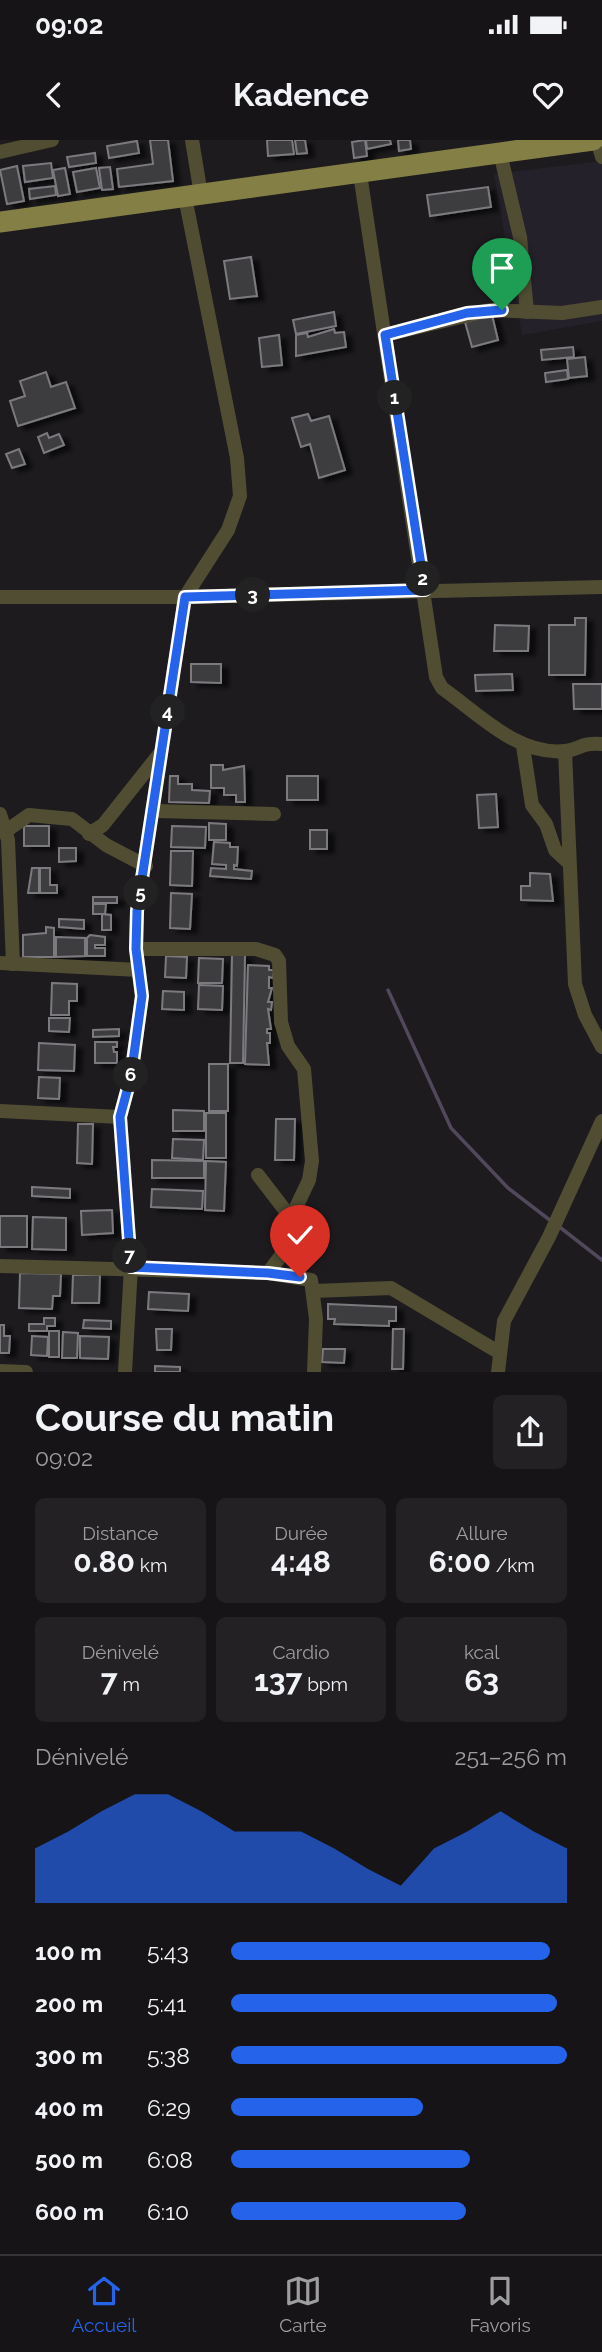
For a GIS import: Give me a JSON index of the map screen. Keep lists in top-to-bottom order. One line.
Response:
{"page":{"status":"09:02","header":"Kadence","pins":["1","2","3","4","5","6","7"],"heading":["Course du matin","09:02"],"stats":[["Distance","0.80 km"],["Durée","4:48"],["Allure","6:00 /km"],["Dénivelé","7 m"],["Cardio","137 bpm"],["kcal","63"]],"chart":["Dénivelé","251–256 m"],"list":[{"name":"100 m","note":"5:43"},{"name":"200 m","note":"5:41"},{"name":"300 m","note":"5:38"},{"name":"400 m","note":"6:29"},{"name":"500 m","note":"6:08"},{"name":"600 m","note":"6:10"}],"tabs":["Accueil","Carte","Favoris"]}}
